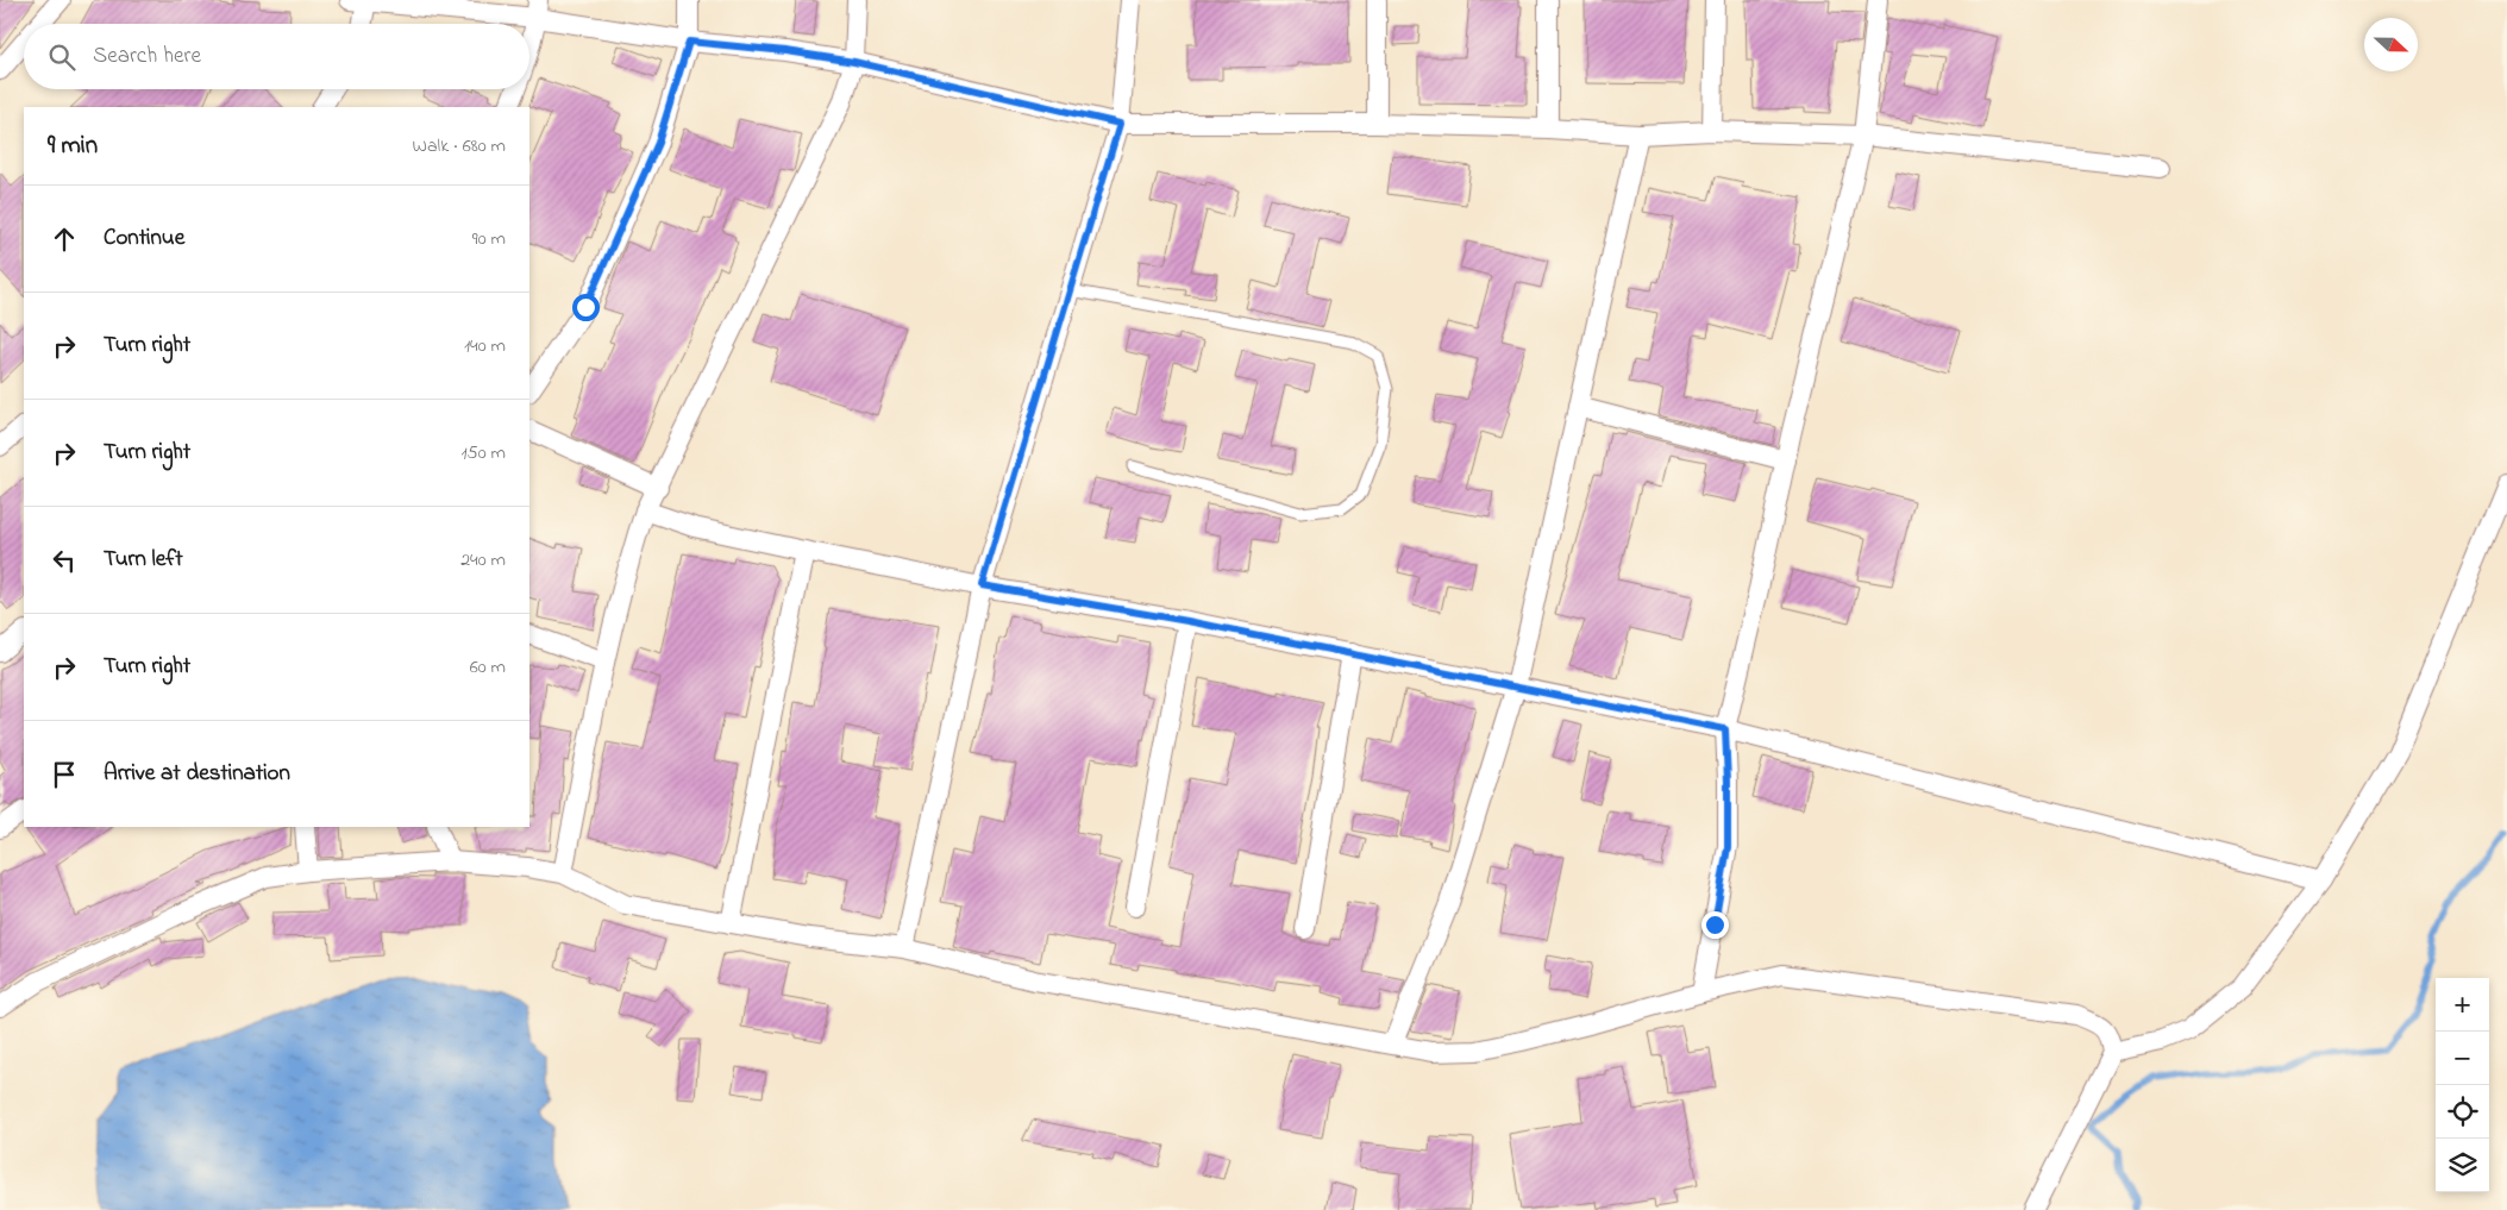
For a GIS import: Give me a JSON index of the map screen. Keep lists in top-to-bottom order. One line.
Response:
{"north":"right","page":{"search":"Search here","heading":["9 min","Walk · 680 m"],"list":[["Continue","90 m"],["Turn right","140 m"],["Turn right","150 m"],["Turn left","240 m"],["Turn right","60 m"],"Arrive at destination"],"map_buttons":["+","−"]}}
